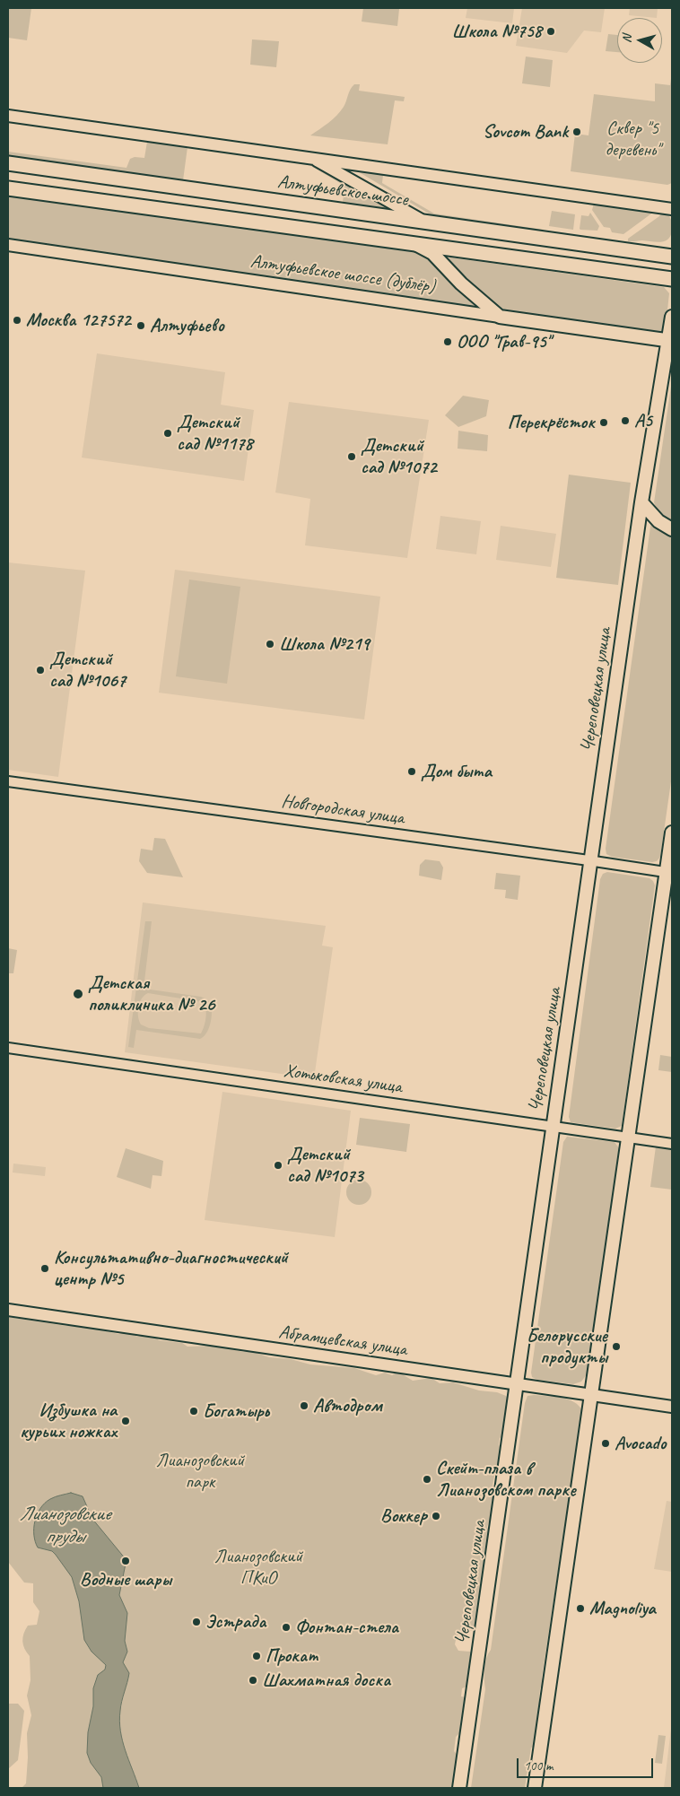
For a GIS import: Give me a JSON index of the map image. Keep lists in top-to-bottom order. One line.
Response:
{"streets":{"main road":["Алтуфьевское шоссе","Алтуфьевское шоссе (дублёр)","Череповецкая улица"],"street":["Новгородская улица","Хотьковская улица","Абрамцевская улица"]},"crossings":[["Алтуфьевское шоссе (дублёр)","Череповецкая улица"],["Череповецкая улица","Новгородская улица"],["Череповецкая улица","Хотьковская улица"],["Череповецкая улица","Абрамцевская улица"]],"water":["Лианозовские пруды"],"parks":["Сквер \"5 деревень\"","Лианозовский парк","Лианозовский ПКиО"],"places":["Школа №758","Sovcom Bank","Москва 127572","Алтуфьево","ООО \"Грав-95\"","A5","Перекрёсток","Детский сад №1178","Детский сад №1072","Школа №219","Детский сад №1067","Дом быта","Детская поликлиника № 26","Детский сад №1073","Консультативно-диагностический центр №5","Белорусские продукты","Автодром","Богатырь","Избушка на курьих ножках","Avocado","Скейт-плаза в Лианозовском парке","Воккер","Водные шары","Magnoliya","Эстрада","Фонтан-стела","Прокат","Шахматная доска"],"scale_bar":"100 m","north":"left"}
